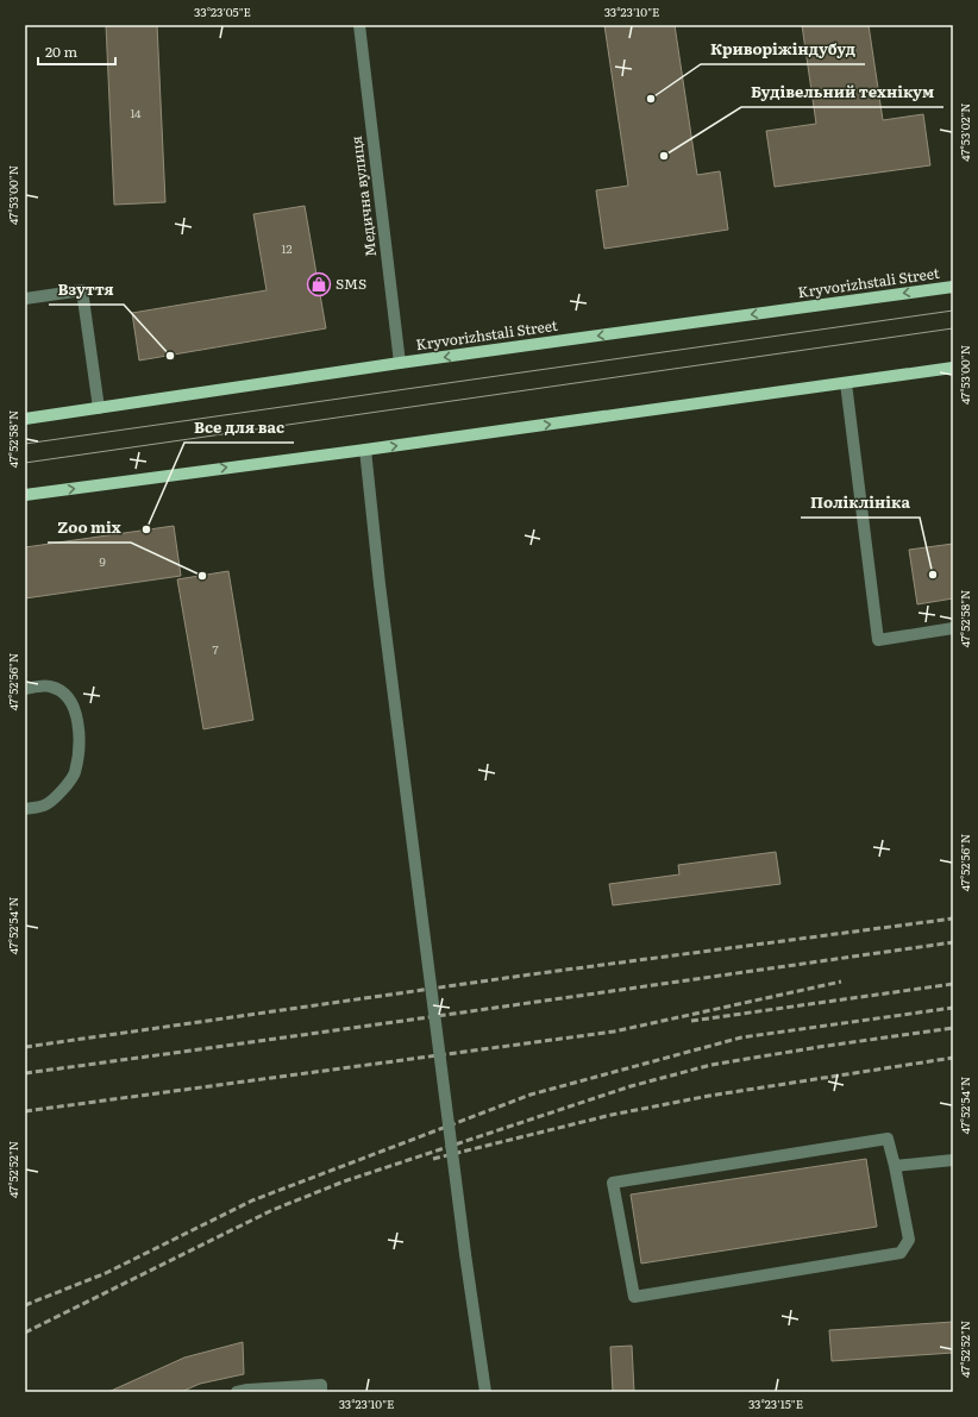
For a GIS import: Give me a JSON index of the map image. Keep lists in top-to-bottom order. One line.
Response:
{"streets":{"main road":["Kryvorizhstali Street"],"street":["Медична вулиця"]},"crossings":[["Медична вулиця","Kryvorizhstali Street"]],"places":{"other":["Криворіжіндубуд","Будівельний технікум","Взуття","Все для вас","Поліклініка","Zoo mix"],"shop":["SMS"]},"house_numbers":["14","12","9","7"],"scale_bar":"20 m","coordinates":["33°23'05\"E","33°23'10\"E","47°53'02\"N","47°53'00\"N","47°52'58\"N","47°52'56\"N","47°52'54\"N","47°52'52\"N","33°23'15\"E"]}
